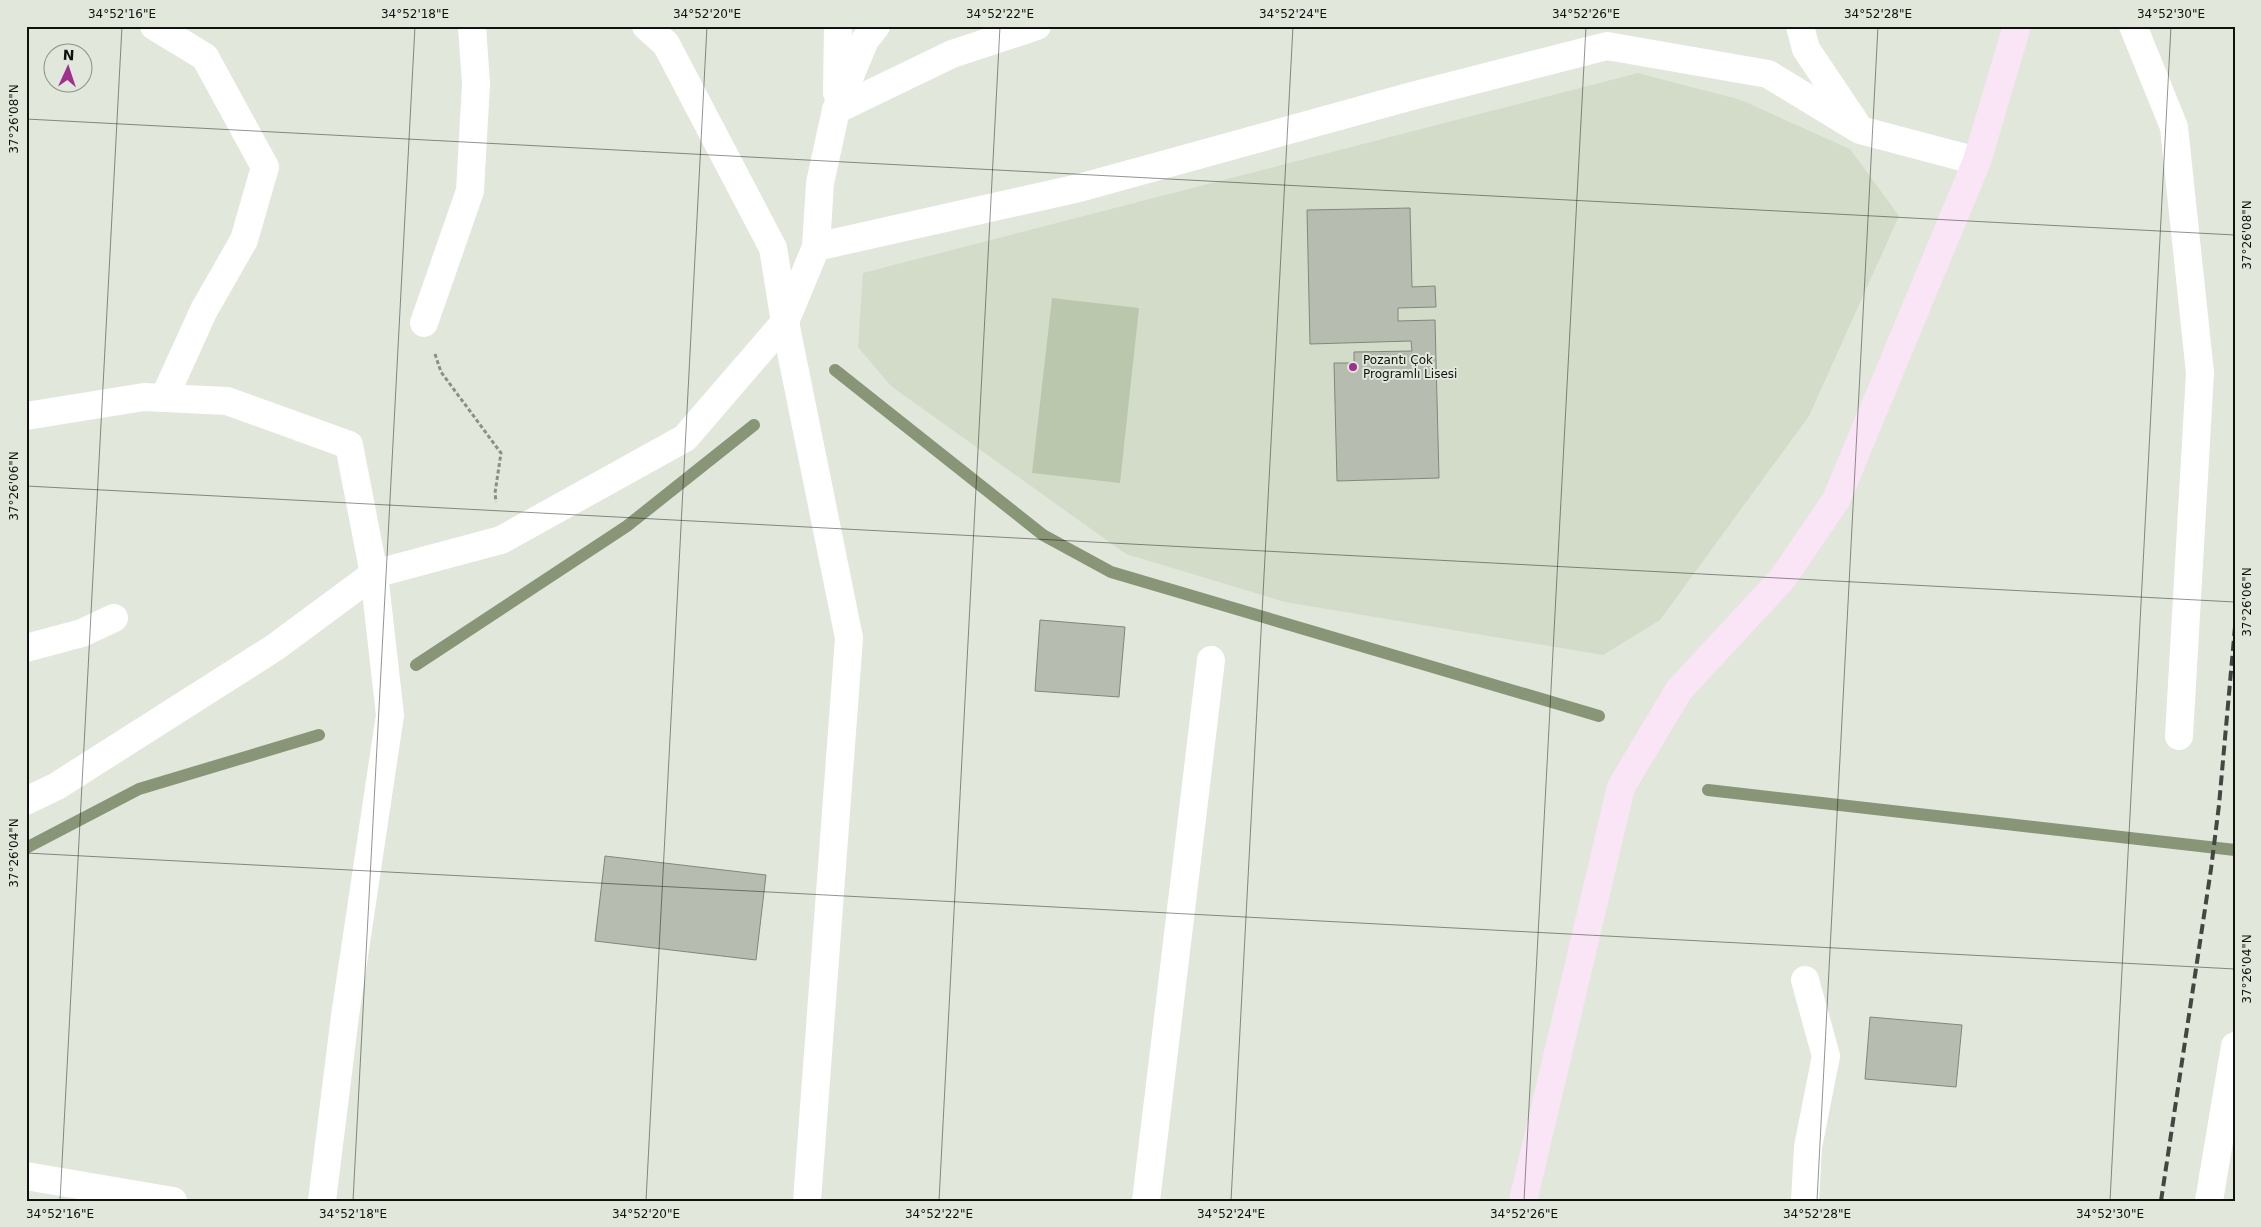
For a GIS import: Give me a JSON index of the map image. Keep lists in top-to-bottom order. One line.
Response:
{"places":["Pozantı Çok Programlı Lisesi"],"north":"top","coordinates":["34°52'16\"E","34°52'18\"E","34°52'20\"E","34°52'22\"E","34°52'24\"E","34°52'26\"E","34°52'28\"E","34°52'30\"E","37°26'08\"N","37°26'06\"N","37°26'04\"N"]}
